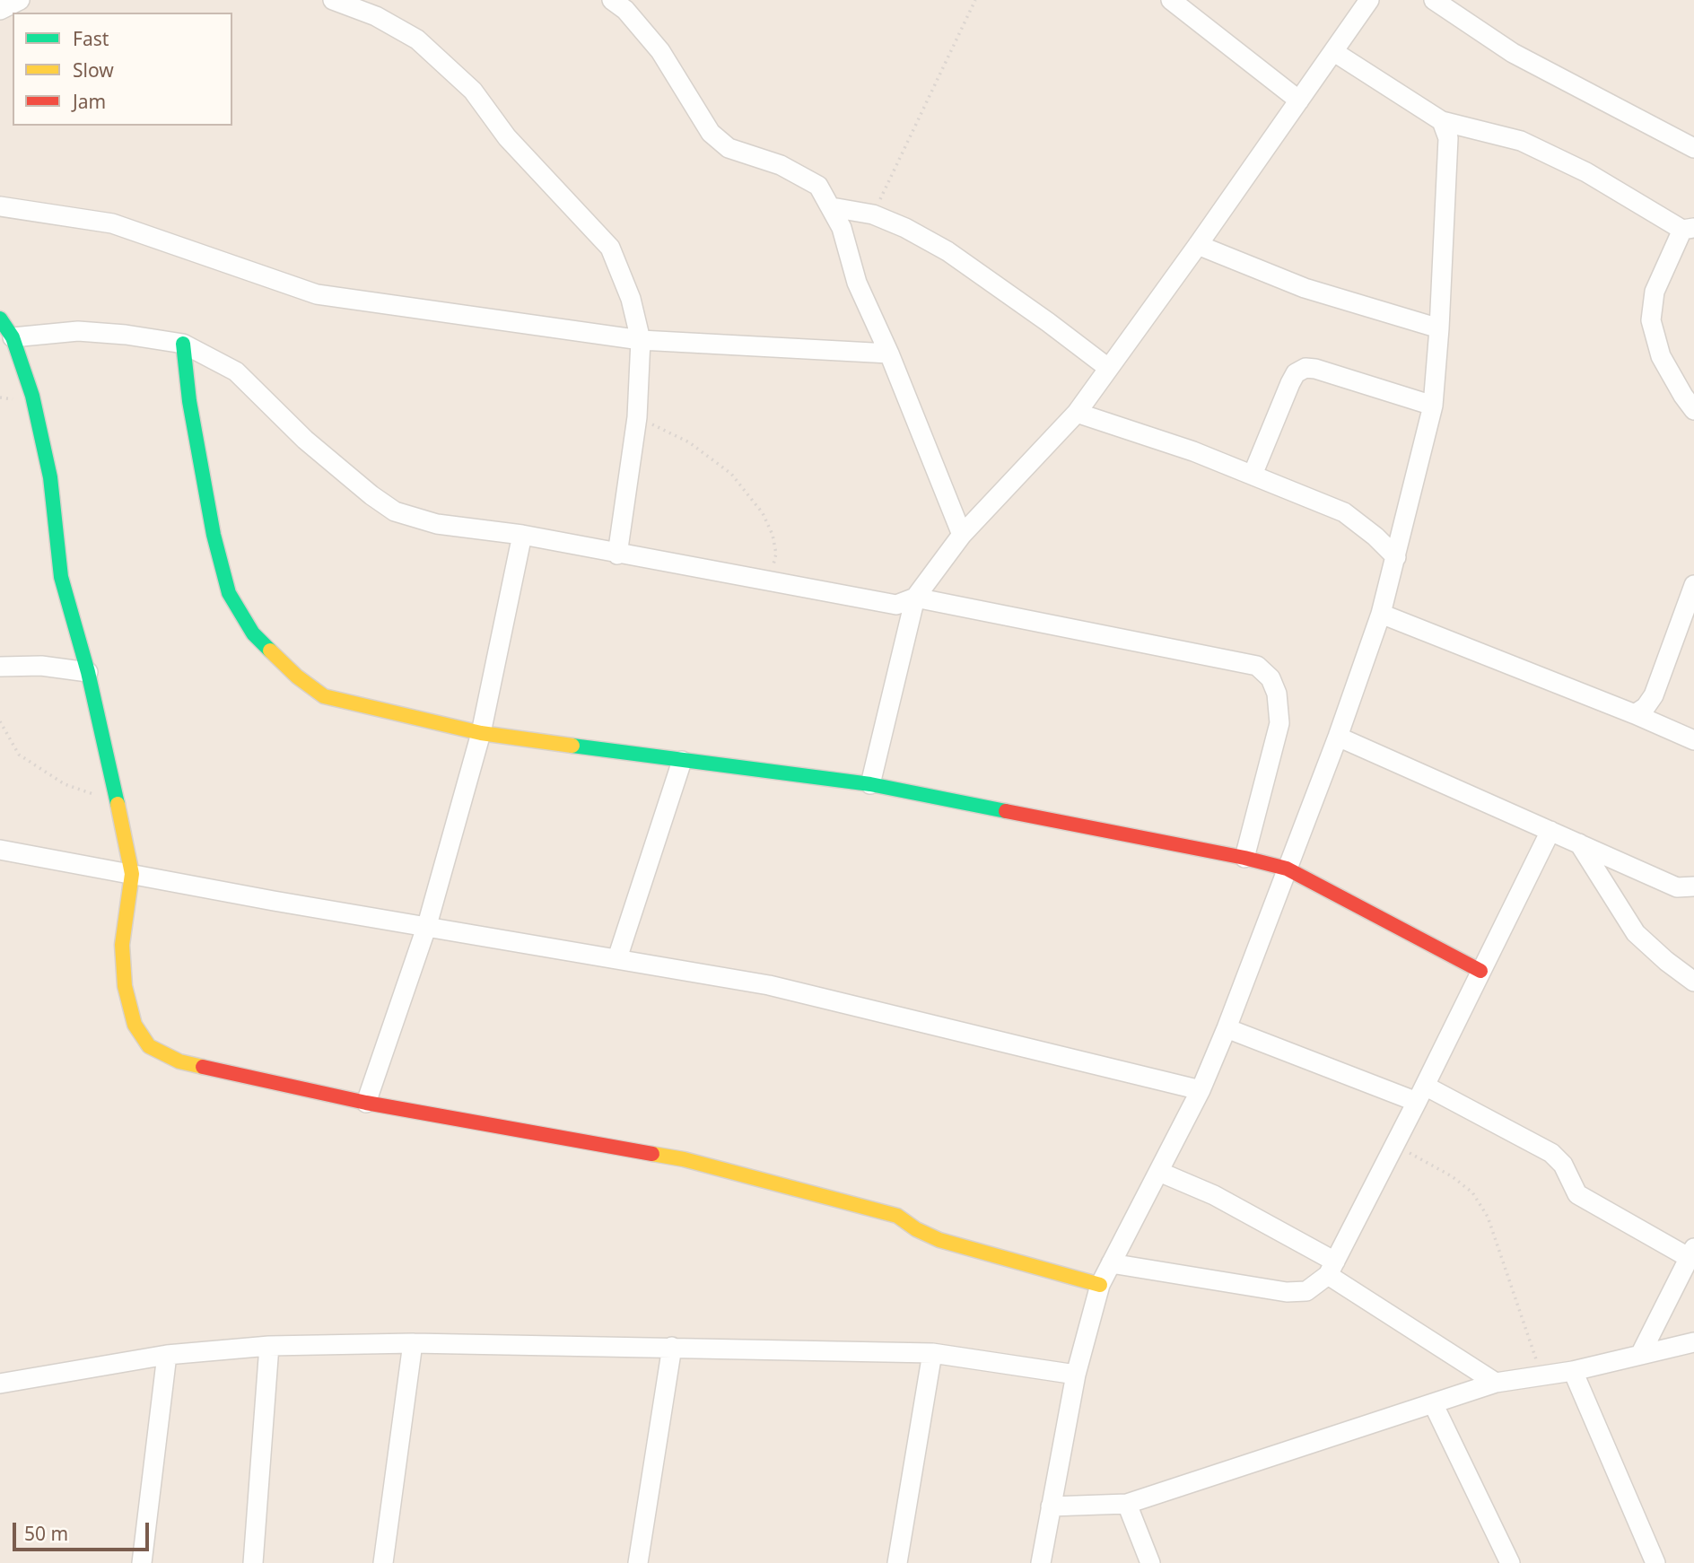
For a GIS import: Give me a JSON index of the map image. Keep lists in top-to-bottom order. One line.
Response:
{"legend":["Fast","Slow","Jam"],"scale_bar":"50 m"}
